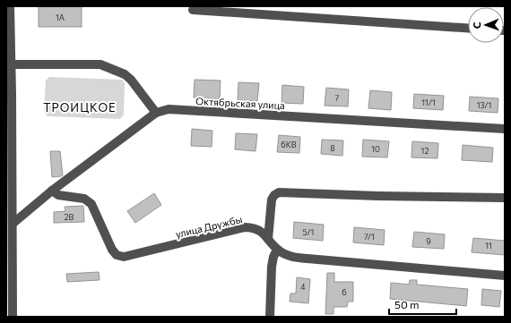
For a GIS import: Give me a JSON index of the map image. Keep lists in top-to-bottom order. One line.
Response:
{"streets":{"street":["Октябрьская улица","улица Дружбы"]},"crossings":[["Октябрьская улица","улица Дружбы"]],"districts":["ТРОИЦКОЕ"],"house_numbers":["1А","7","11/1","13/1","6КВ","8","10","12","2В","5/1","7/1","9","11","4","6"],"scale_bar":"50 m","north":"left"}
